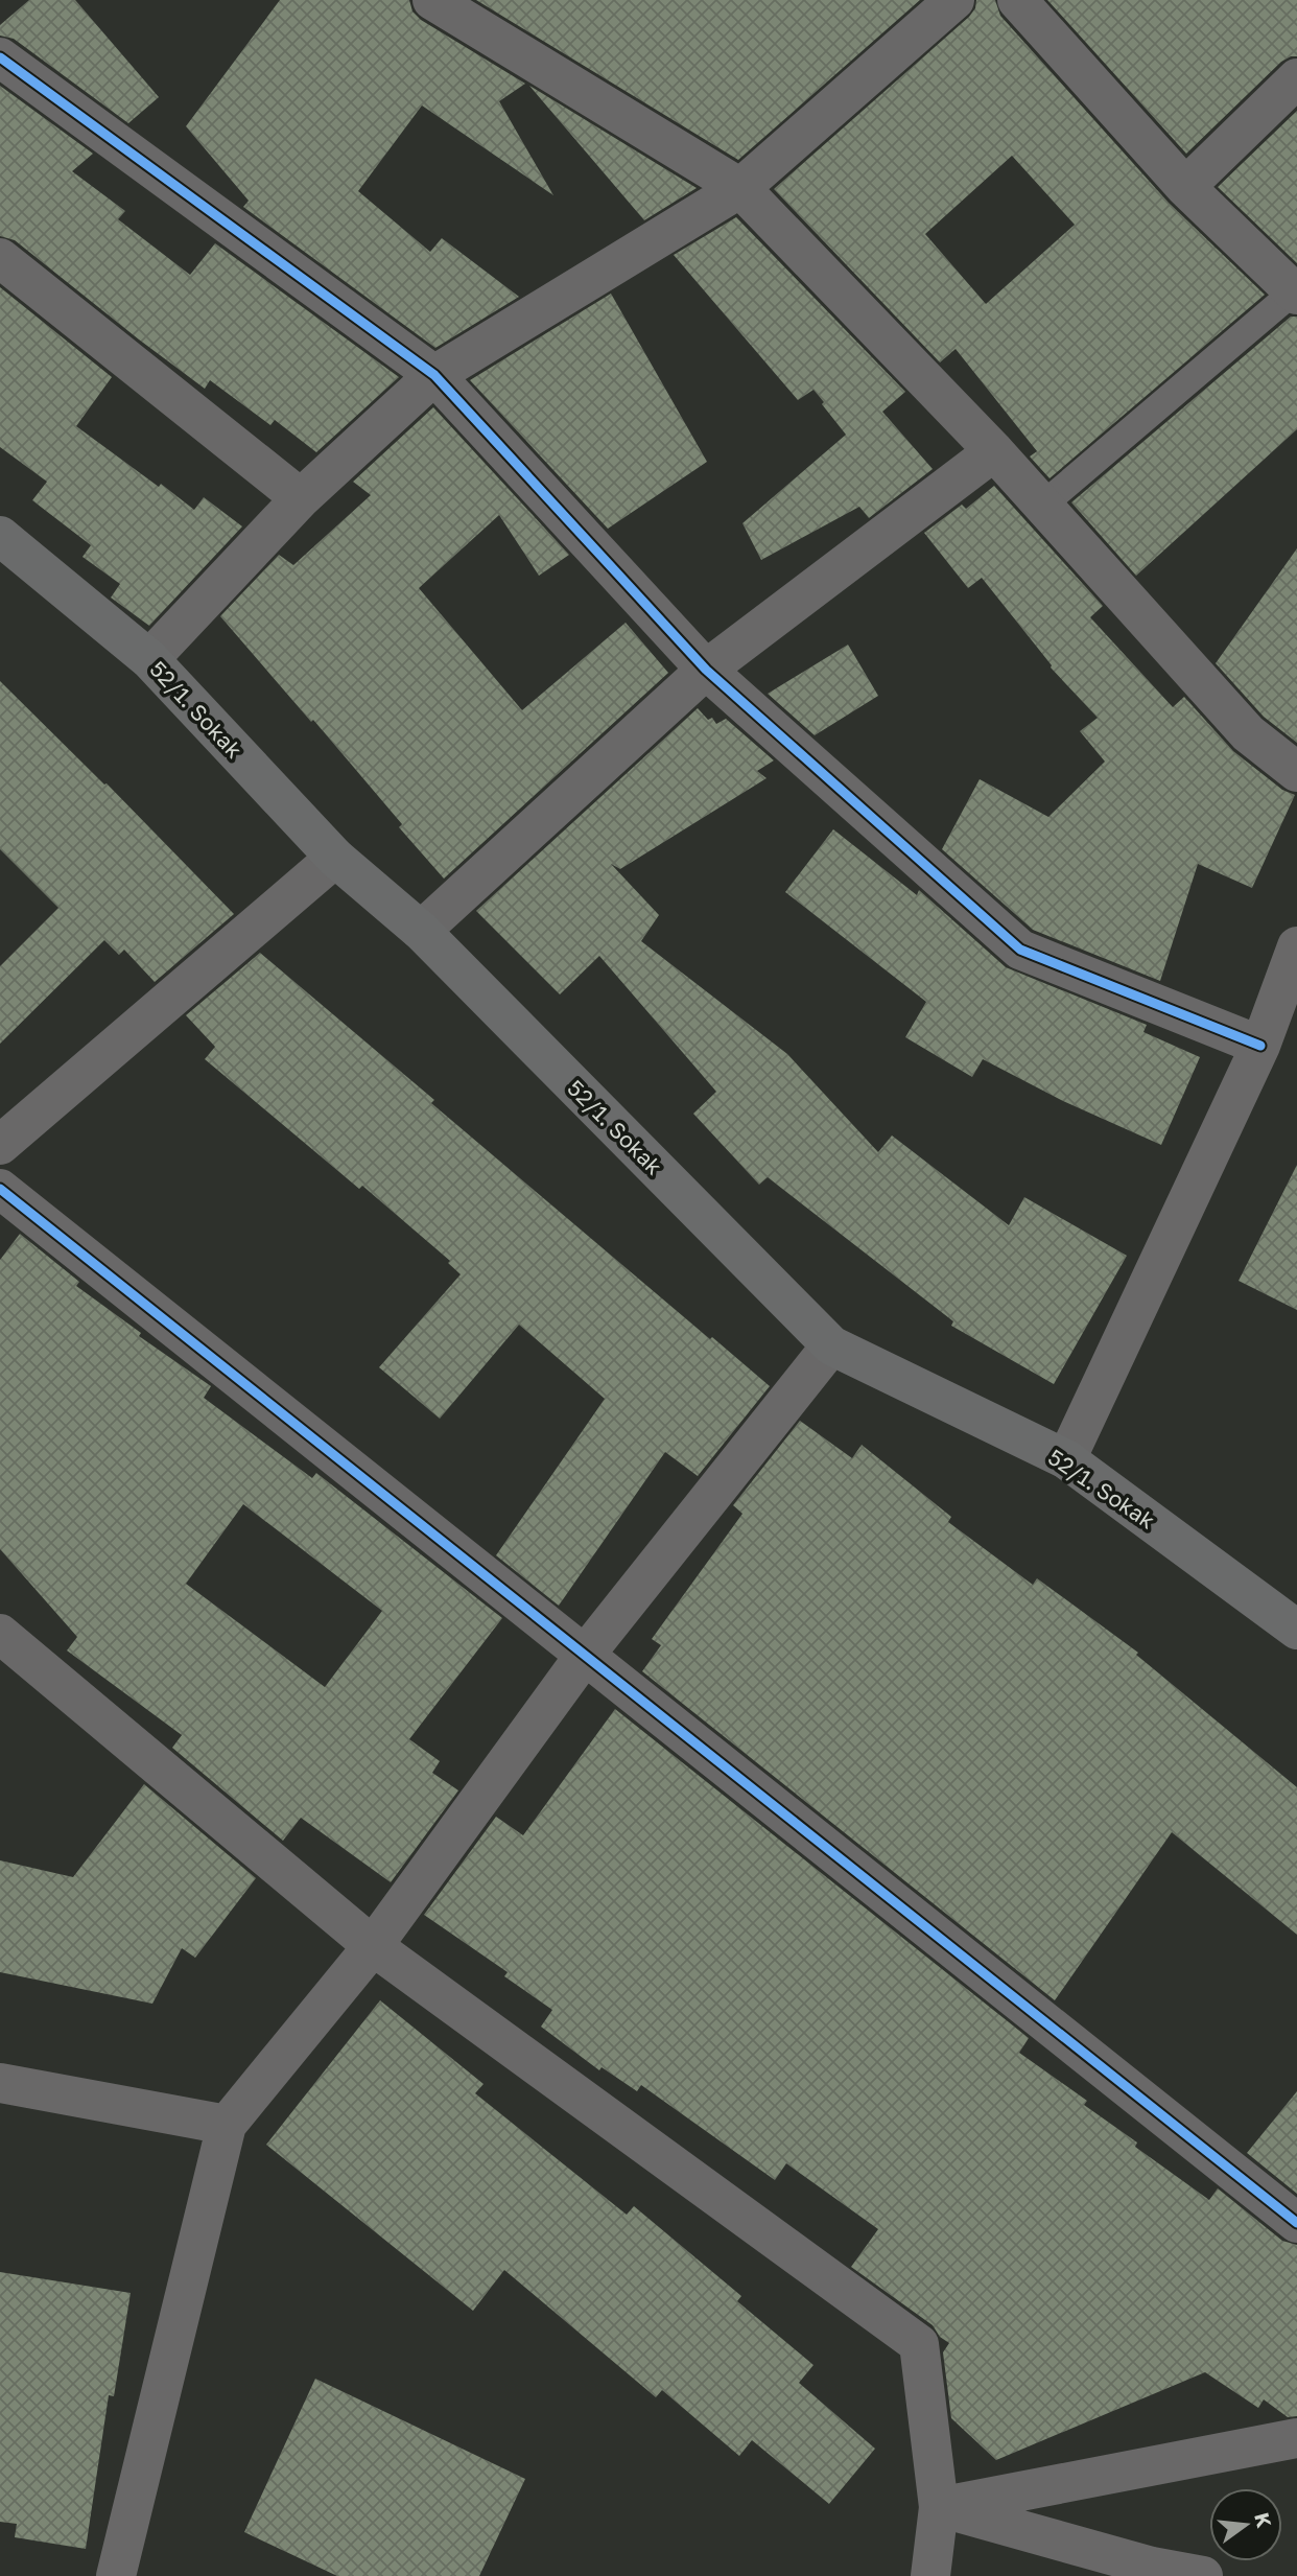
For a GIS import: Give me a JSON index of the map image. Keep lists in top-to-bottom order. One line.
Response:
{"streets":{"main road":["52/1. Sokak"]},"north":"right"}
